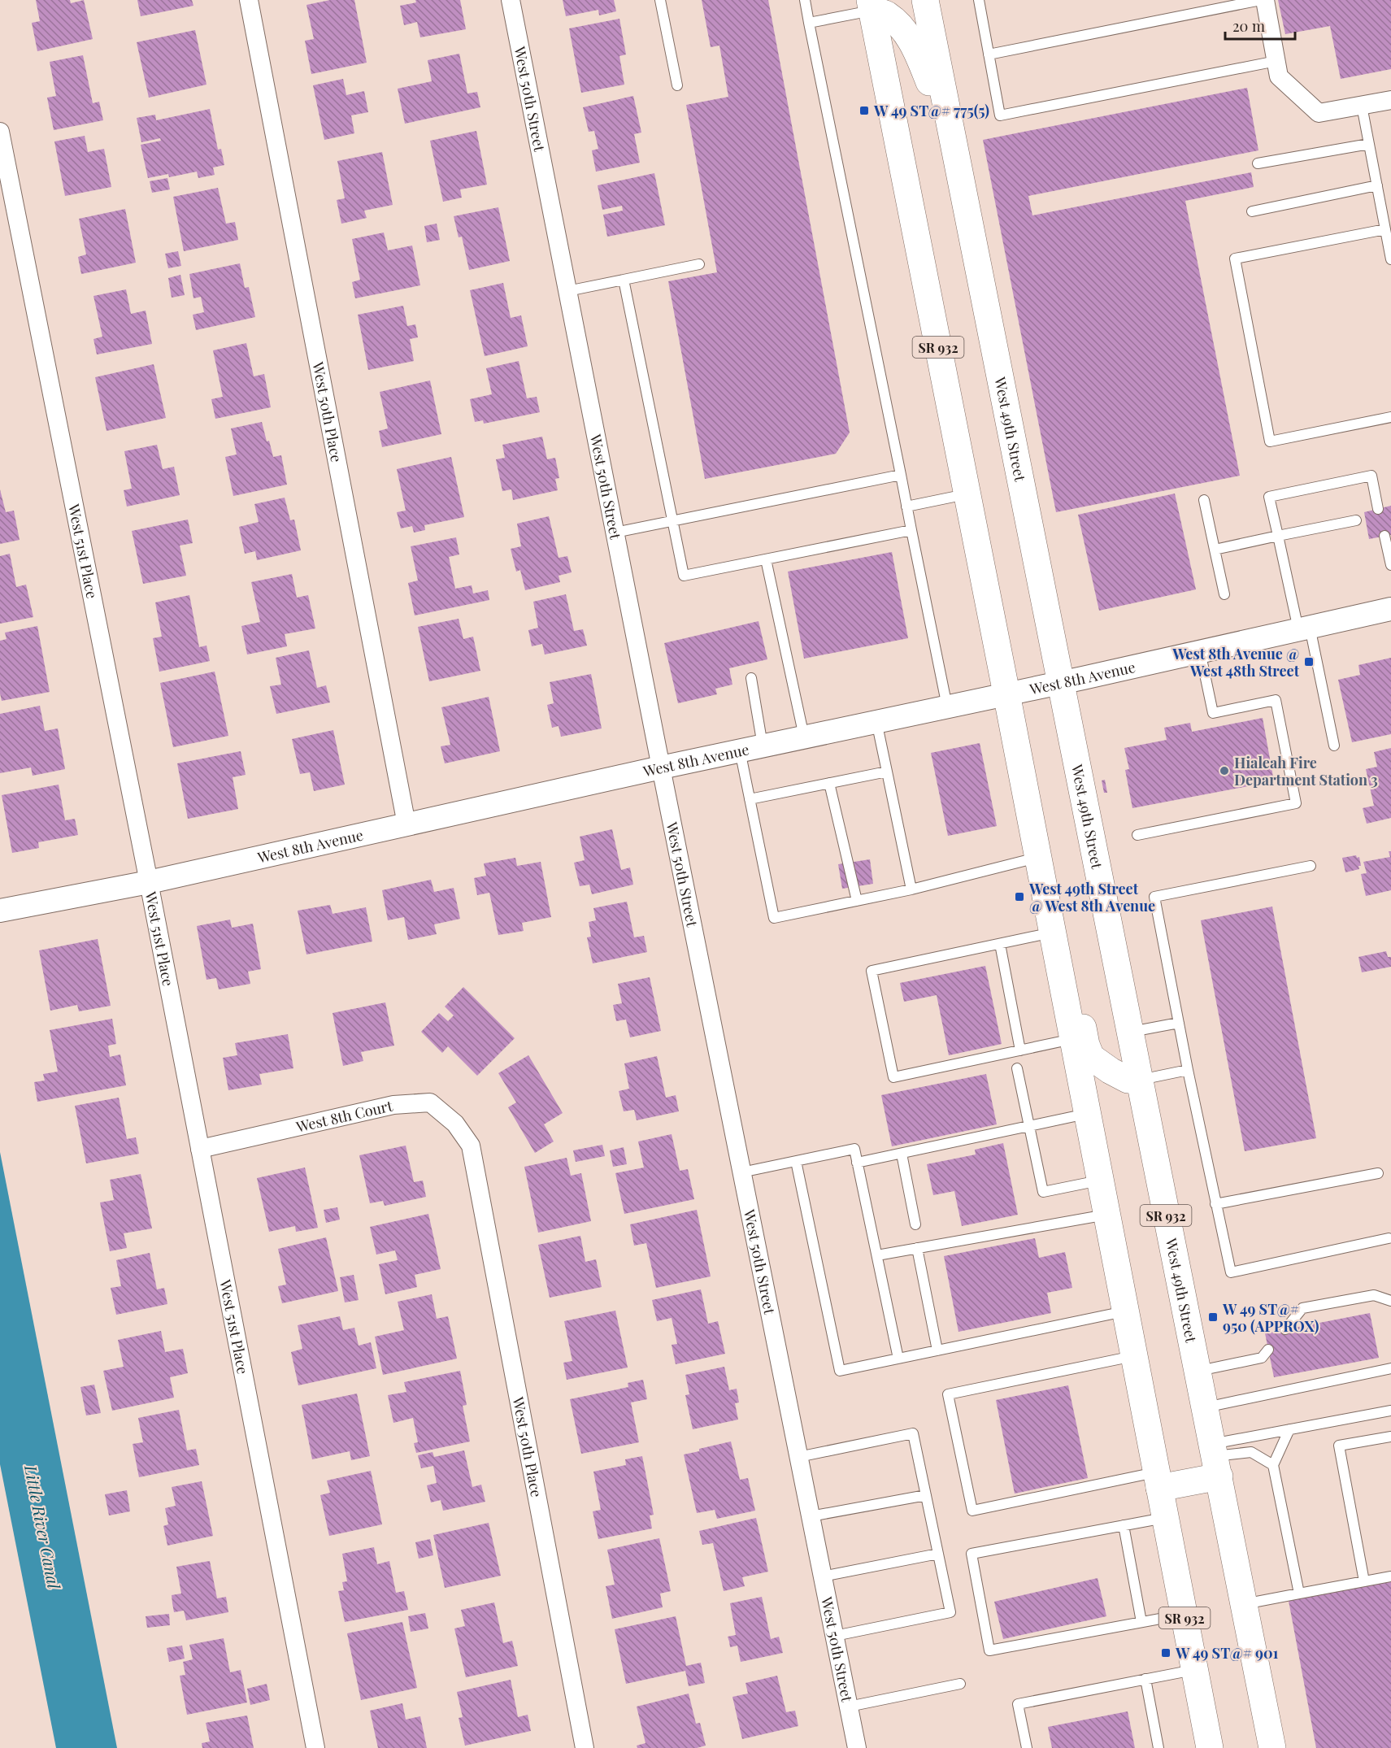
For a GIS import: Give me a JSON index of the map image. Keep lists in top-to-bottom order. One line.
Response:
{"streets":{"main road":["SR 932","West 49th Street"],"street":["West 50th Street","West 50th Place","West 51st Place","West 8th Avenue","West 8th Court"]},"crossings":[["West 50th Street","West 8th Avenue"],["SR 932","West 8th Avenue"],["West 50th Place","West 8th Avenue"],["West 50th Place","West 8th Court"],["West 49th Street","West 8th Avenue"],["West 51st Place","West 8th Avenue"],["West 51st Place","West 8th Court"]],"water":["Little River Canal"],"places":{"transit":["W 49 ST@# 775(5)","West 8th Avenue @ West 48th Street","West 49th Street @ West 8th Avenue","W 49 ST@# 950 (APPROX)","W 49 ST@# 901"],"other":["Hialeah Fire Department Station 3"]},"scale_bar":"20 m"}
